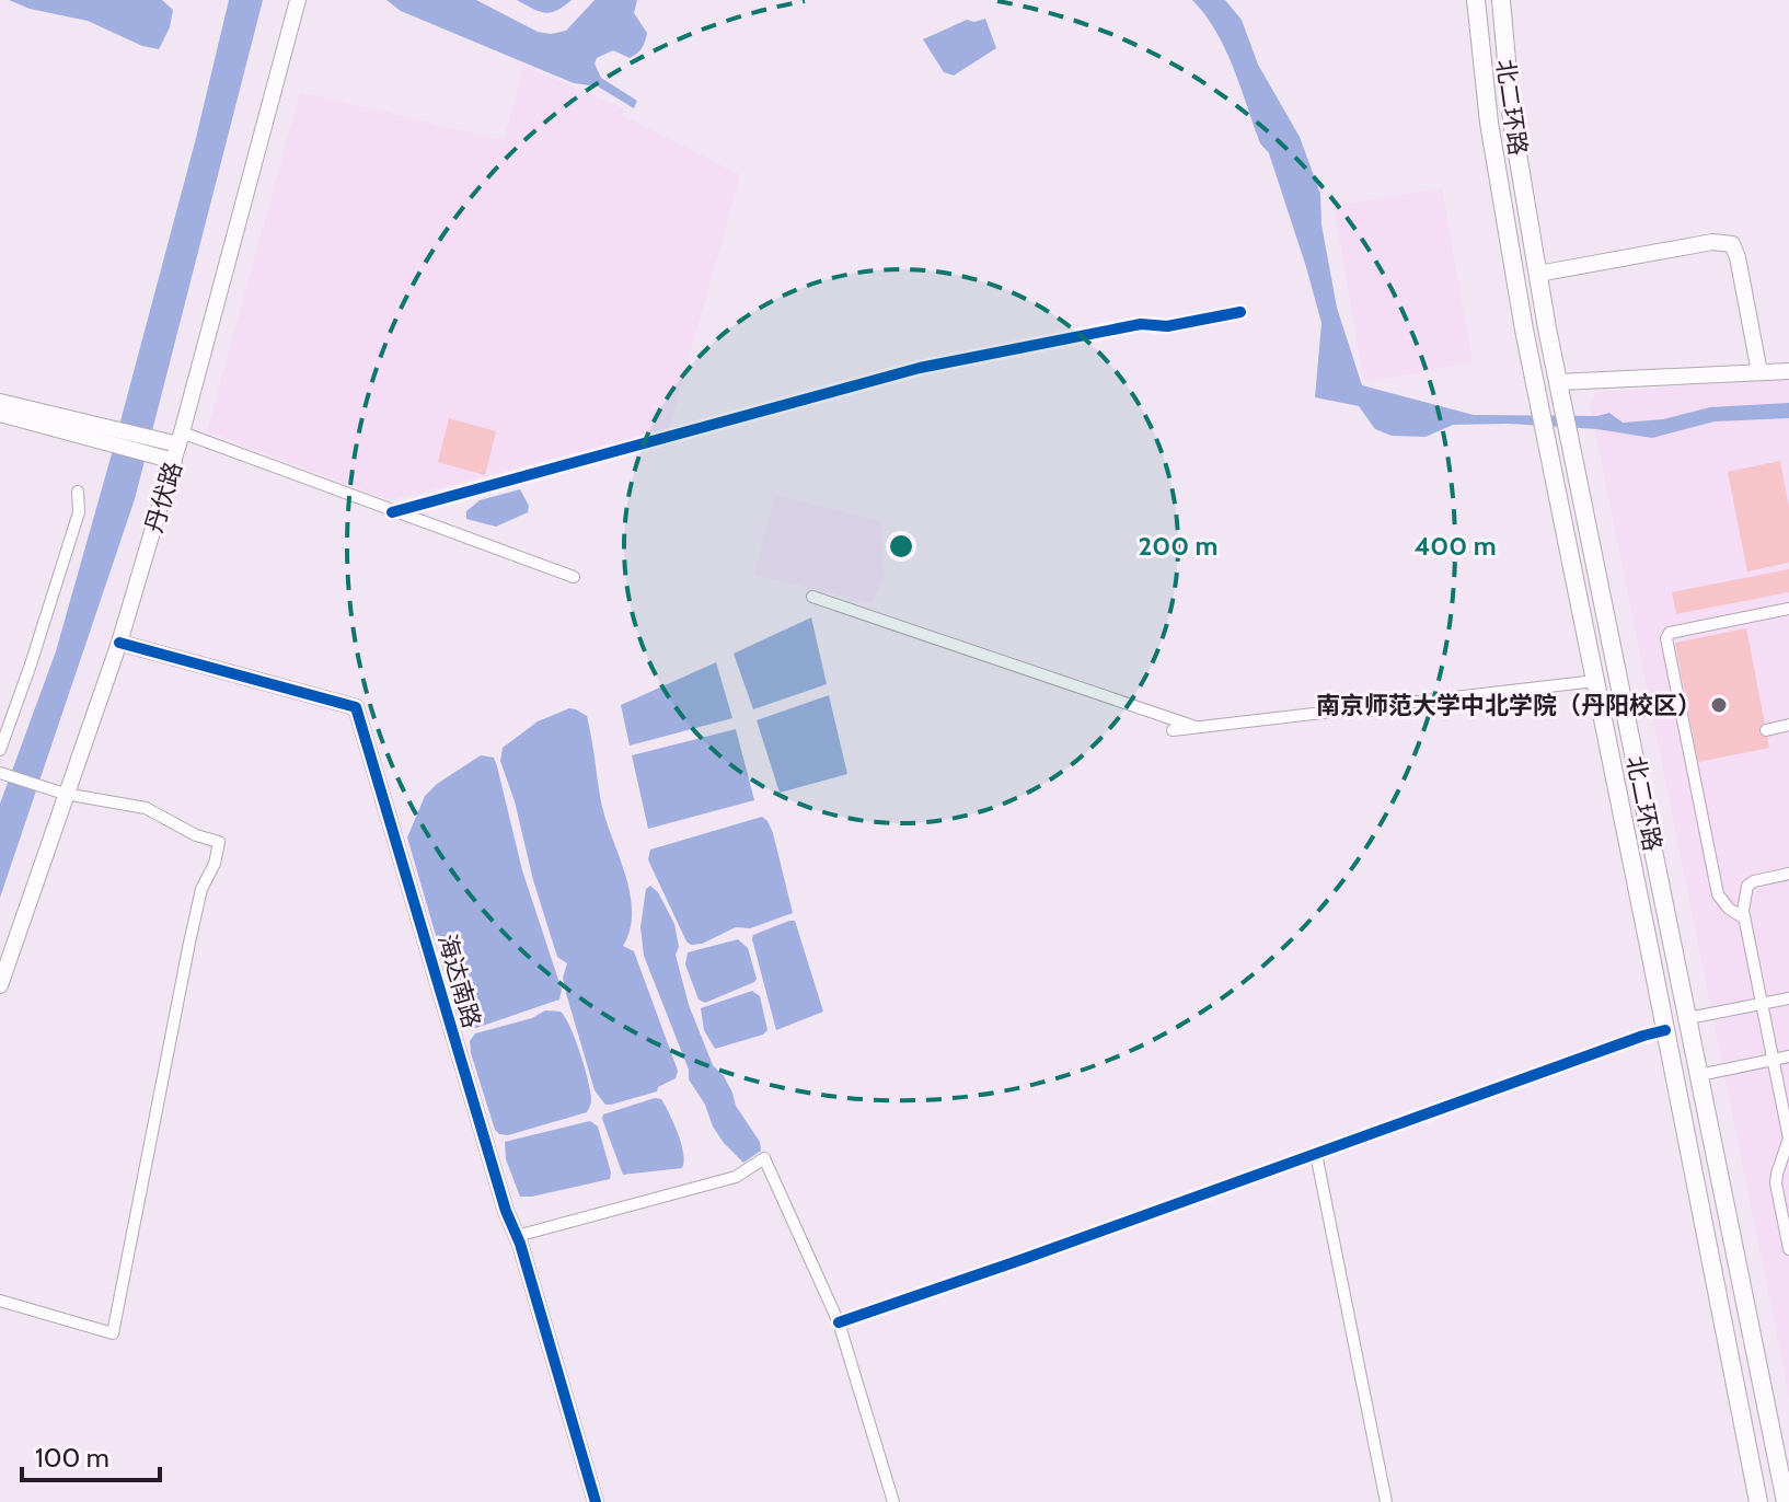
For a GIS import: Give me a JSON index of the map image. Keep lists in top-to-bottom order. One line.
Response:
{"streets":{"main road":["北二环路"],"street":["丹伏路","海达南路"]},"crossings":[["丹伏路","海达南路"]],"places":["南京师范大学中北学院（丹阳校区）"],"scale_bar":"100 m","rings":["200 m","400 m"]}
